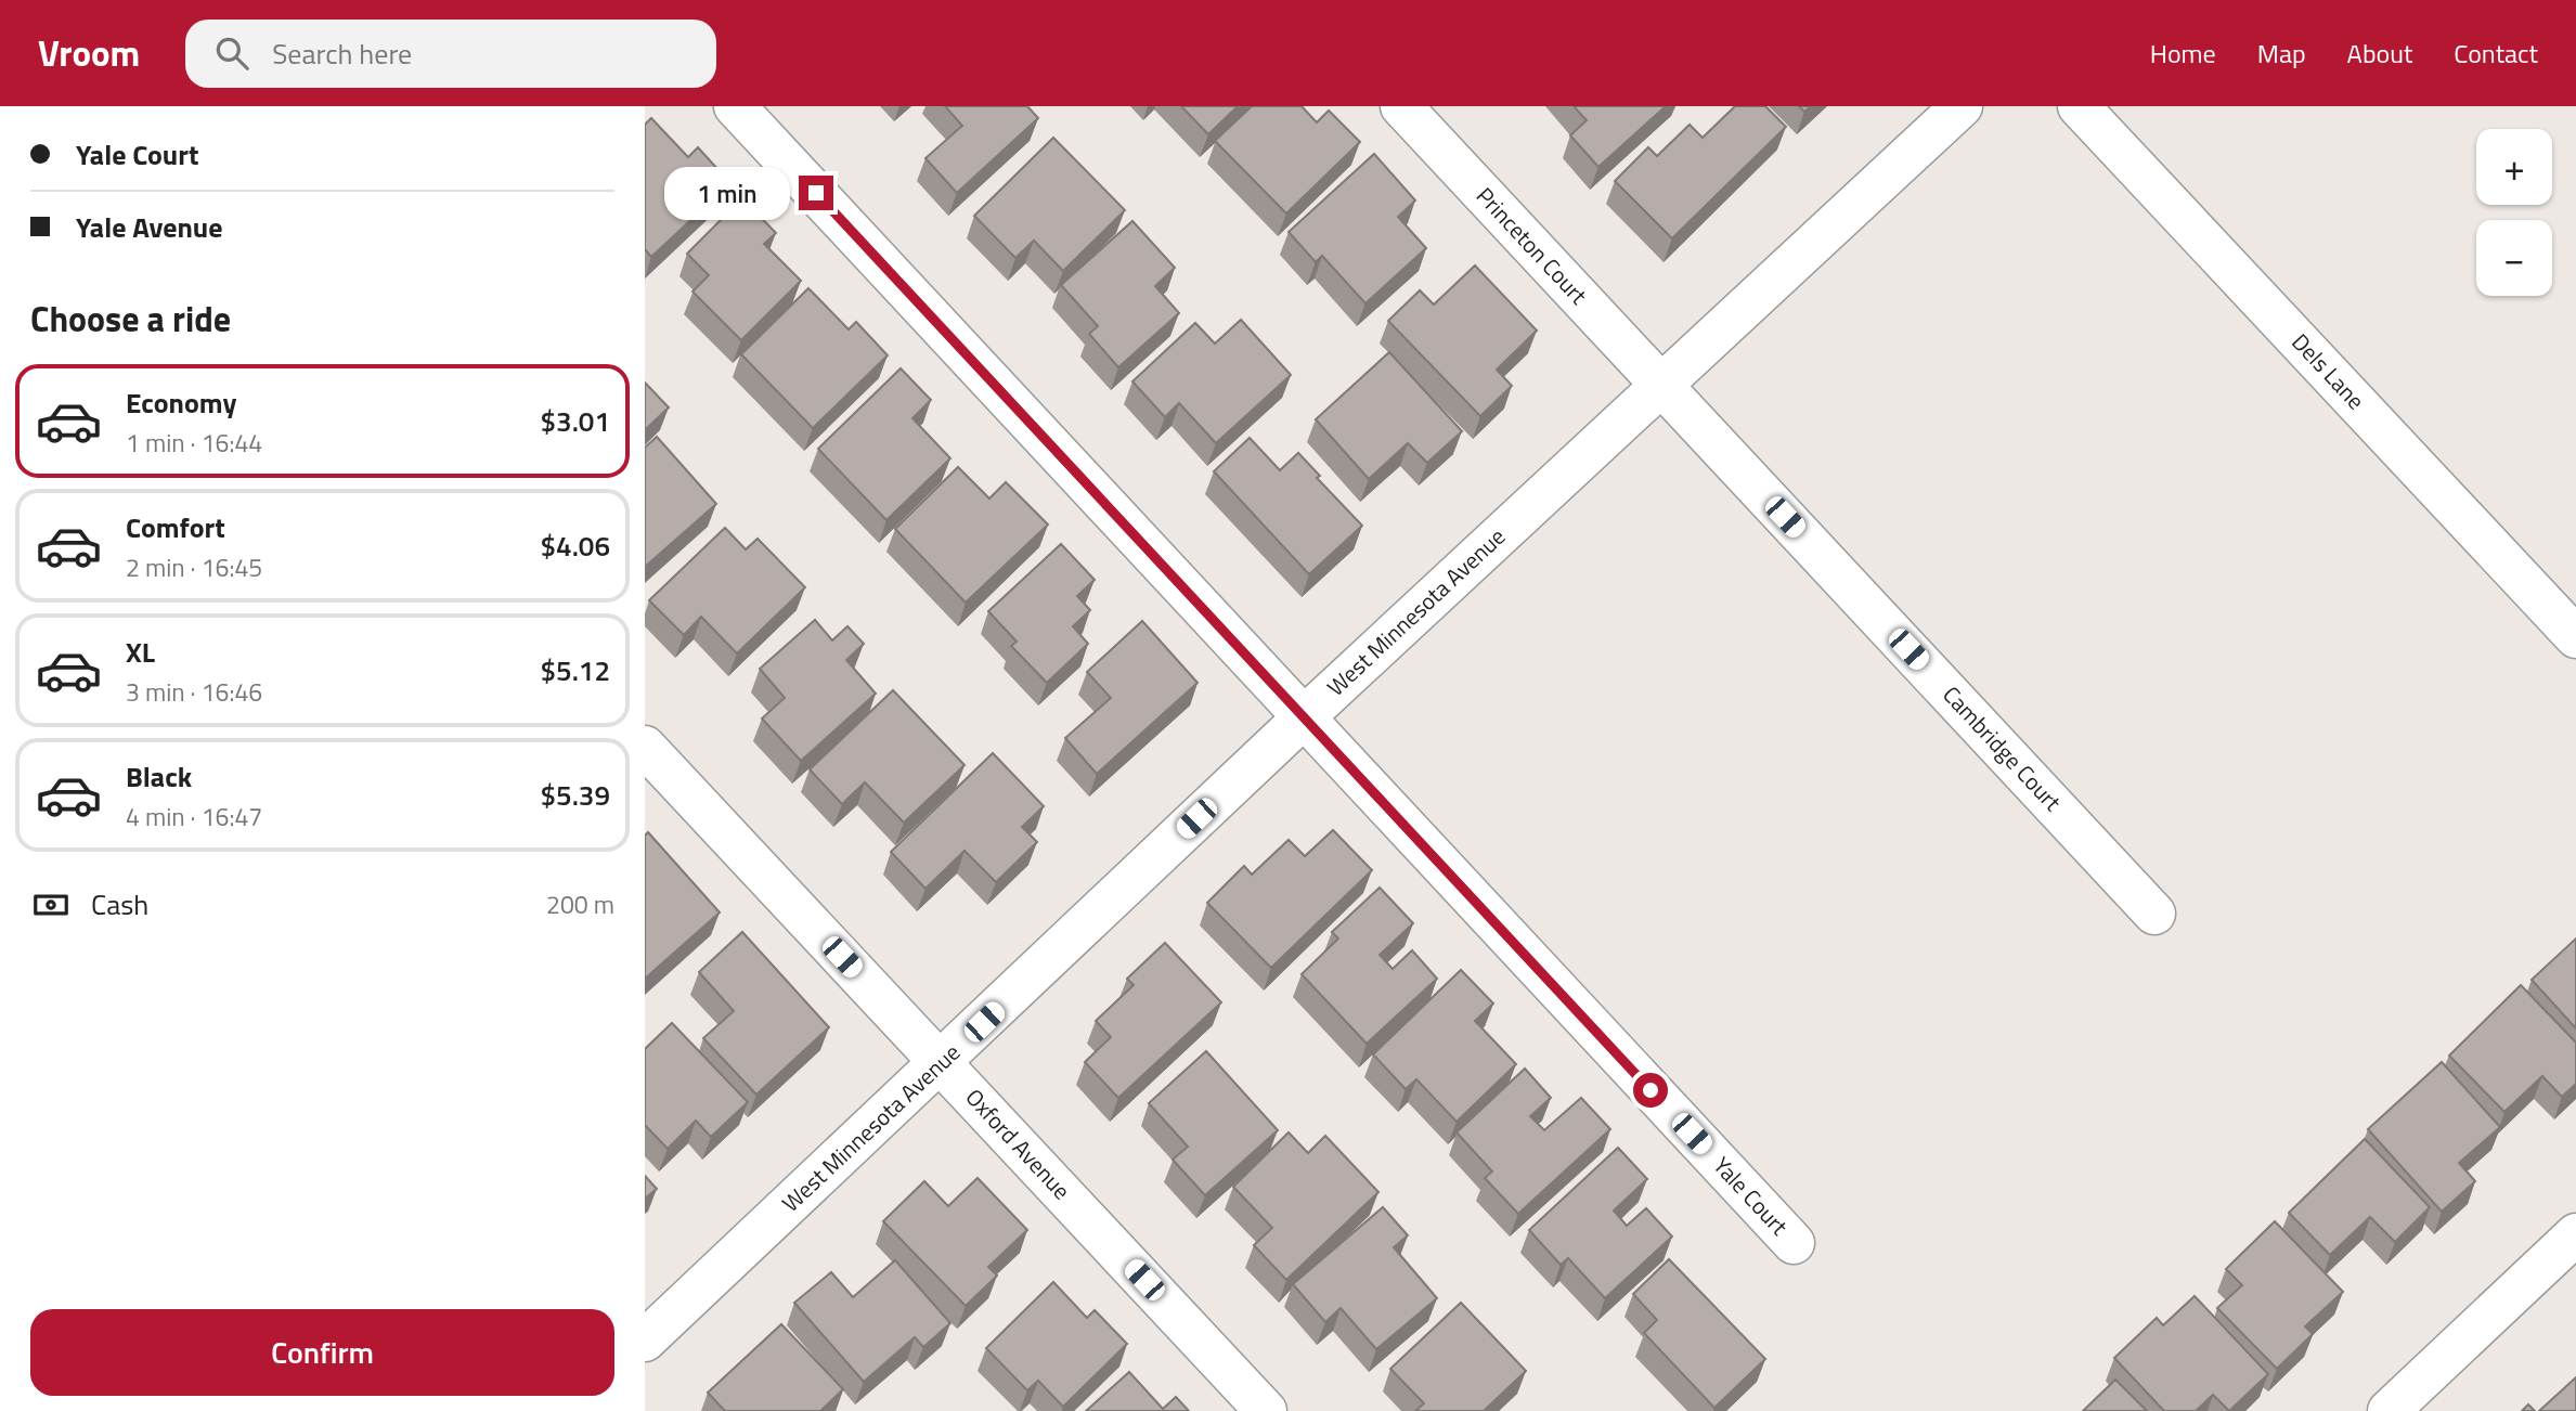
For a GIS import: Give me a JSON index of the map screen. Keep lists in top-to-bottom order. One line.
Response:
{"streets":{"street":["Princeton Court","Dels Lane","West Minnesota Avenue","Cambridge Court","Oxford Avenue","Yale Court"]},"crossings":[["Princeton Court","West Minnesota Avenue"],["Princeton Court","Cambridge Court"],["West Minnesota Avenue","Cambridge Court"],["West Minnesota Avenue","Oxford Avenue"],["West Minnesota Avenue","Yale Court"]],"page":{"header":"Vroom","search":"Search here","nav":["Home","Map","About","Contact"],"banner":["Yale Court","Yale Avenue"],"map_buttons":["+","−"],"bubble":"1 min","heading":"Choose a ride","list":[{"name":"Economy","note":"1 min · 16:44","value":"$3.01"},{"name":"Comfort","note":"2 min · 16:45","value":"$4.06"},{"name":"XL","note":"3 min · 16:46","value":"$5.12"},{"name":"Black","note":"4 min · 16:47","value":"$5.39"}],"pay":["Cash","200 m"],"buttons":"Confirm"}}
